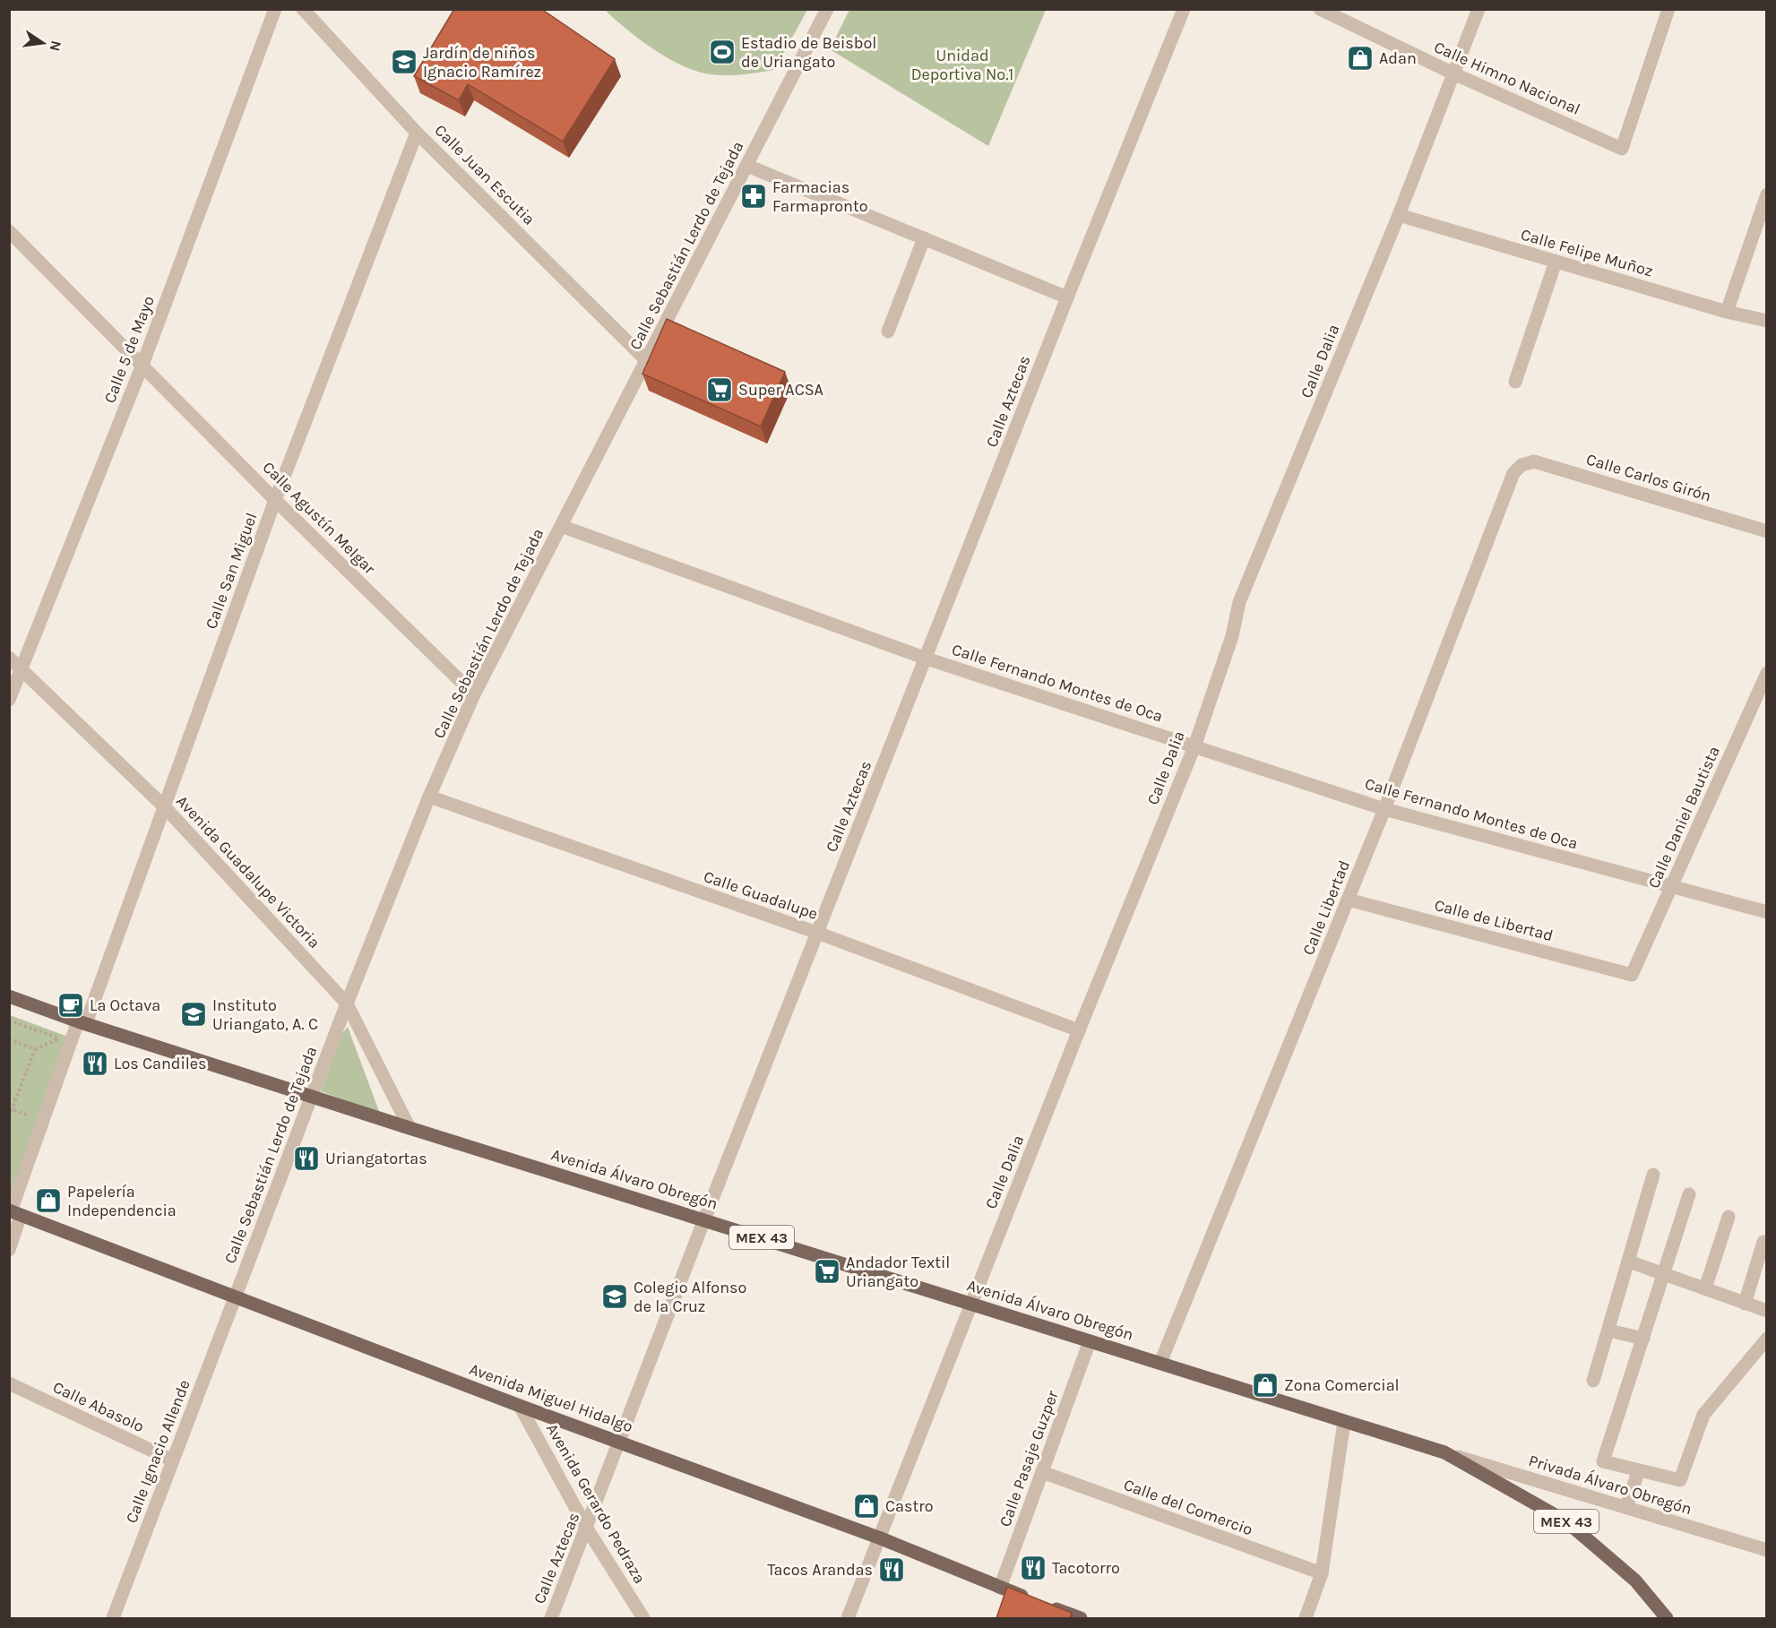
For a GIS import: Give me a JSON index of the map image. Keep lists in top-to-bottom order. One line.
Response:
{"streets":{"main road":["Avenida Álvaro Obregón","MEX 43","Avenida Miguel Hidalgo"],"street":["Calle Himno Nacional","Calle Juan Escutia","Calle Sebastián Lerdo de Tejada","Calle Felipe Muñoz","Calle 5 de Mayo","Calle Dalia","Calle Aztecas","Calle Carlos Girón","Calle Agustín Melgar","Calle San Miguel","Calle Fernando Montes de Oca","Calle Daniel Bautista","Avenida Guadalupe Victoria","Calle Guadalupe","Calle Libertad","Calle de Libertad","Calle Abasolo","Calle Ignacio Allende","Calle Pasaje Guzper","Privada Álvaro Obregón","Avenida Gerardo Pedraza","Calle del Comercio"]},"crossings":[["Calle Himno Nacional","Calle Dalia"],["Calle Juan Escutia","Calle Sebastián Lerdo de Tejada"],["Calle Juan Escutia","Calle San Miguel"],["Calle Sebastián Lerdo de Tejada","Calle Agustín Melgar"],["Calle Sebastián Lerdo de Tejada","Calle Fernando Montes de Oca"],["Calle Sebastián Lerdo de Tejada","Avenida Guadalupe Victoria"],["Calle Sebastián Lerdo de Tejada","Calle Guadalupe"],["Calle Sebastián Lerdo de Tejada","Avenida Álvaro Obregón"],["Calle Sebastián Lerdo de Tejada","Avenida Miguel Hidalgo"],["Calle Sebastián Lerdo de Tejada","Calle Ignacio Allende"],["Calle Felipe Muñoz","Calle Dalia"],["Calle 5 de Mayo","Calle Agustín Melgar"],["Calle 5 de Mayo","Avenida Guadalupe Victoria"],["Calle Dalia","Calle Fernando Montes de Oca"],["Calle Dalia","Calle Guadalupe"],["Calle Dalia","Avenida Álvaro Obregón"],["Calle Dalia","Avenida Miguel Hidalgo"],["Calle Aztecas","Calle Fernando Montes de Oca"],["Calle Aztecas","Calle Guadalupe"],["Calle Aztecas","Avenida Álvaro Obregón"],["Calle Aztecas","Avenida Miguel Hidalgo"],["Calle Aztecas","Avenida Gerardo Pedraza"],["Calle Carlos Girón","Calle Libertad"],["Calle Agustín Melgar","Calle San Miguel"],["Calle San Miguel","Avenida Guadalupe Victoria"],["Calle San Miguel","Avenida Álvaro Obregón"],["Calle San Miguel","Avenida Miguel Hidalgo"],["Calle Fernando Montes de Oca","Calle Daniel Bautista"],["Calle Fernando Montes de Oca","Calle Libertad"],["Calle Daniel Bautista","Calle de Libertad"],["Avenida Guadalupe Victoria","Avenida Álvaro Obregón"],["Calle Libertad","Calle de Libertad"],["Calle Libertad","Avenida Álvaro Obregón"],["Avenida Álvaro Obregón","Calle Pasaje Guzper"],["Avenida Álvaro Obregón","Privada Álvaro Obregón"],["Avenida Miguel Hidalgo","Calle Ignacio Allende"],["Avenida Miguel Hidalgo","Calle Pasaje Guzper"],["Avenida Miguel Hidalgo","Avenida Gerardo Pedraza"],["Calle Abasolo","Calle Ignacio Allende"],["Calle Pasaje Guzper","Calle del Comercio"]],"parks":["Unidad Deportiva No.1"],"places":{"sports":["Estadio de Beisbol de Uriangato"],"shop":["Adan","Papelería Independencia","Zona Comercial","Castro"],"school or university":["Jardín de niños Ignacio Ramírez","Instituto Uriangato, A. C","Colegio Alfonso de la Cruz"],"pharmacy":["Farmacias Farmapronto"],"supermarket":["Super ACSA","Andador Textil Uriangato"],"cafe":["La Octava"],"restaurant":["Los Candiles","Uriangatortas","Tacotorro","Tacos Arandas"]},"north":"right"}
